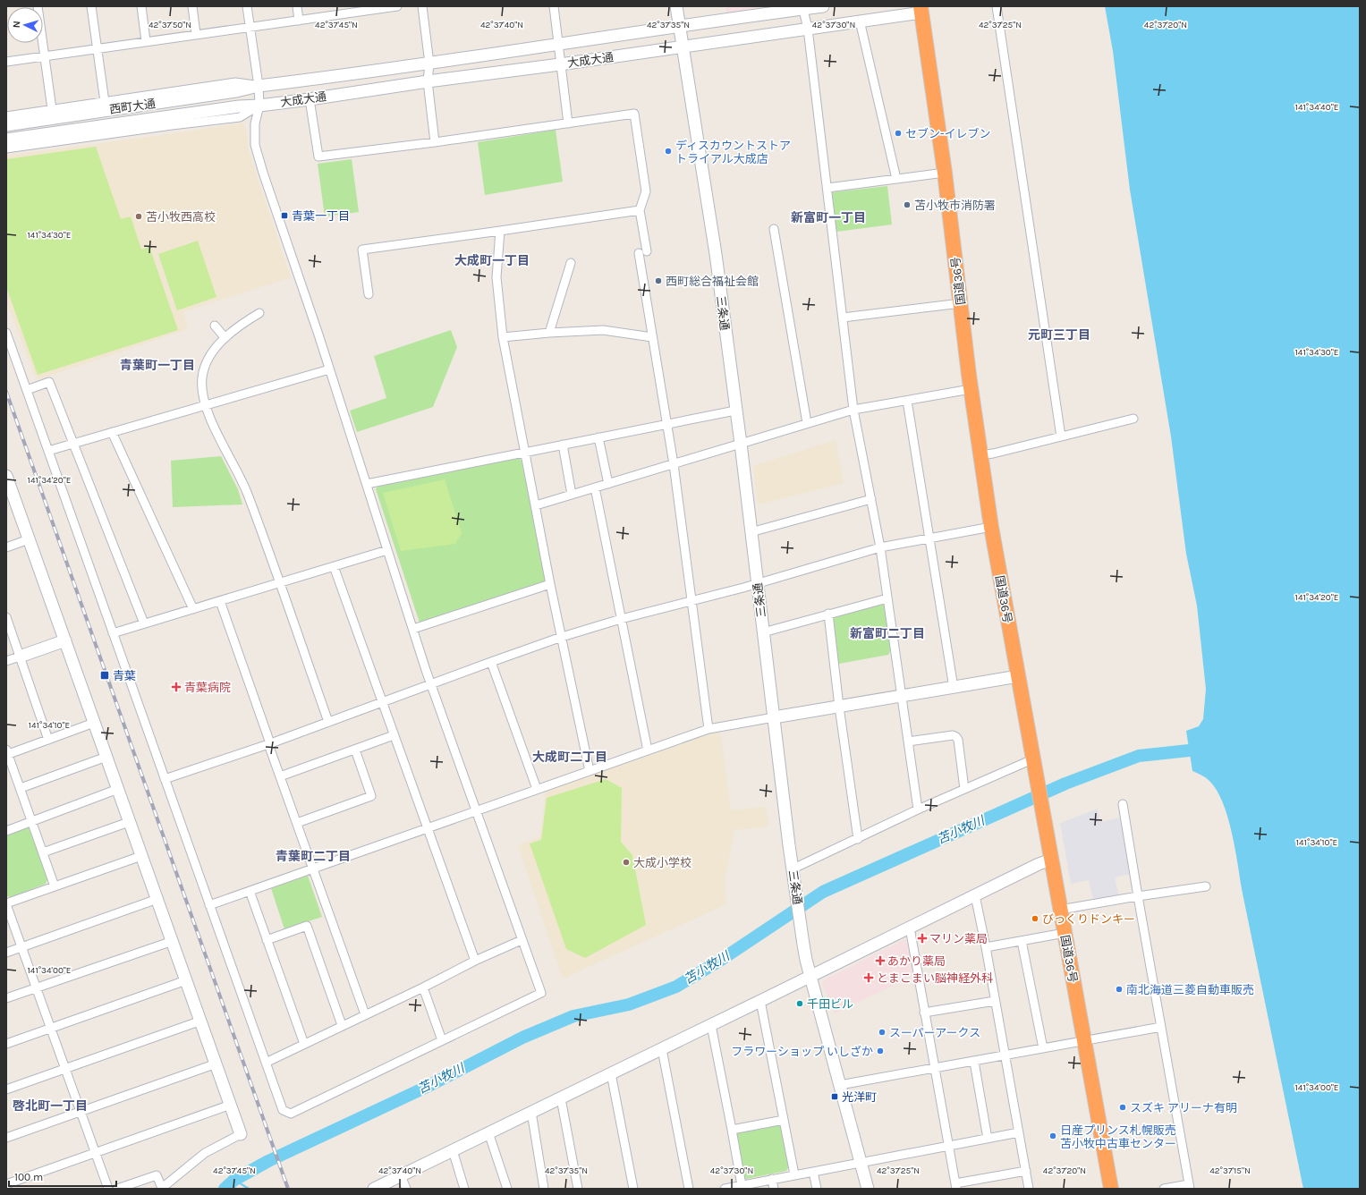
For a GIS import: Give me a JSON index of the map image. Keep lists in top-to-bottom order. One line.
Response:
{"streets":{"highway":["国道36号"],"street":["大成大通","西町大通","三条通"]},"crossings":[["大成大通","西町大通"],["大成大通","国道36号"],["大成大通","三条通"]],"districts":["新富町一丁目","大成町一丁目","元町三丁目","青葉町一丁目","新富町二丁目","大成町二丁目","青葉町二丁目","啓北町一丁目"],"water":["苫小牧川"],"places":{"other":["セブン-イレブン","ディスカウントストア トライアル大成店","苫小牧市消防署","苫小牧西高校","西町総合福祉会館","大成小学校","びっくりドンキー","南北海道三菱自動車販売","千田ビル","スーパーアークス","フラワーショップ いしざか","スズキ アリーナ有明","日産プリンス札幌販売 苫小牧中古車センター"],"transit":["青葉一丁目","青葉","光洋町"],"health":["青葉病院","マリン薬局","あかり薬局","とまこまい脳神経外科"]},"scale_bar":"100 m","north":"left","coordinates":["42°37'50\"N","42°37'45\"N","42°37'40\"N","42°37'35\"N","42°37'30\"N","42°37'25\"N","42°37'20\"N","141°34'40\"E","141°34'30\"E","141°34'20\"E","141°34'10\"E","141°34'00\"E","42°37'15\"N"]}
